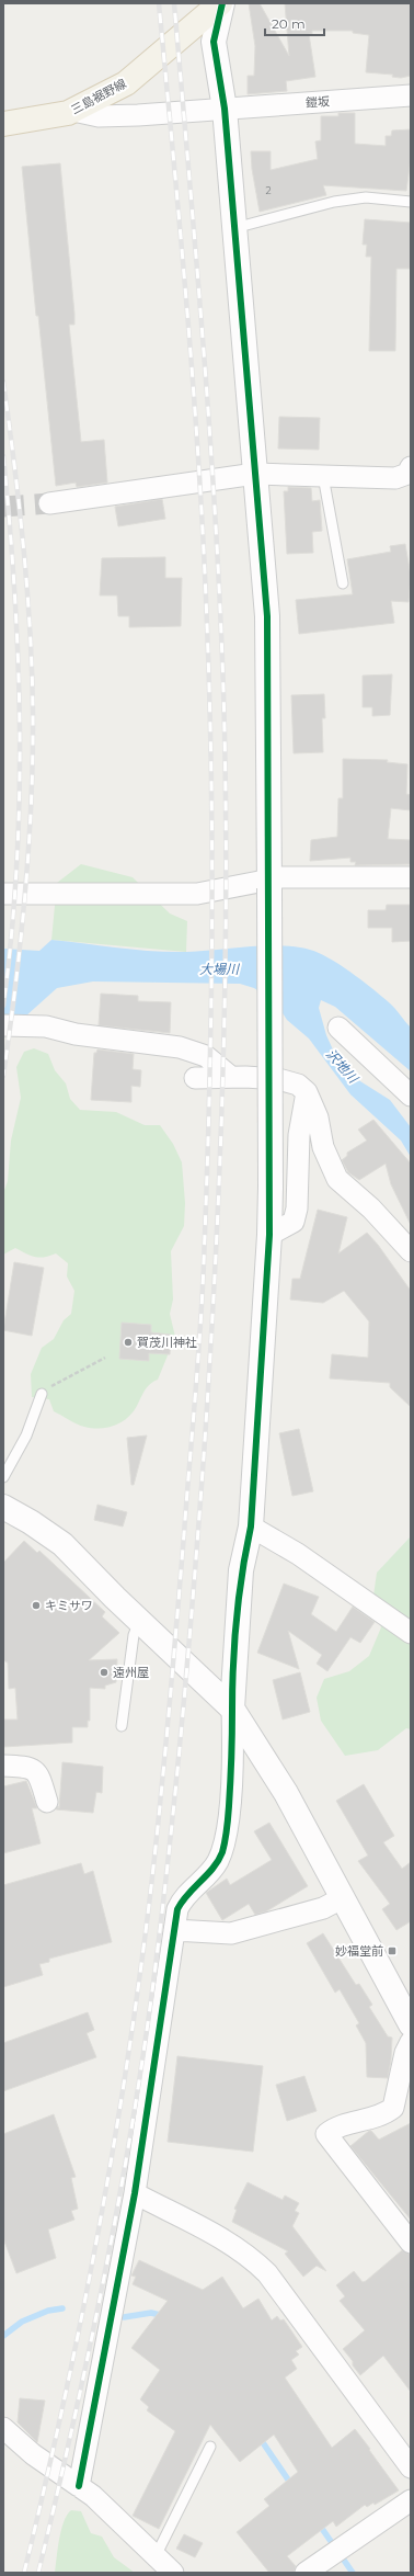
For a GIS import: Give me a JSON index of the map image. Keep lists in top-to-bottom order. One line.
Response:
{"streets":{"main road":["三島裾野線"],"street":["鎧坂"]},"crossings":[["三島裾野線","鎧坂"]],"water":["大場川","沢地川"],"places":{"other":["賀茂川神社","キミサワ","遠州屋"],"transit":["妙福堂前"]},"house_numbers":["2"],"scale_bar":"20 m"}
